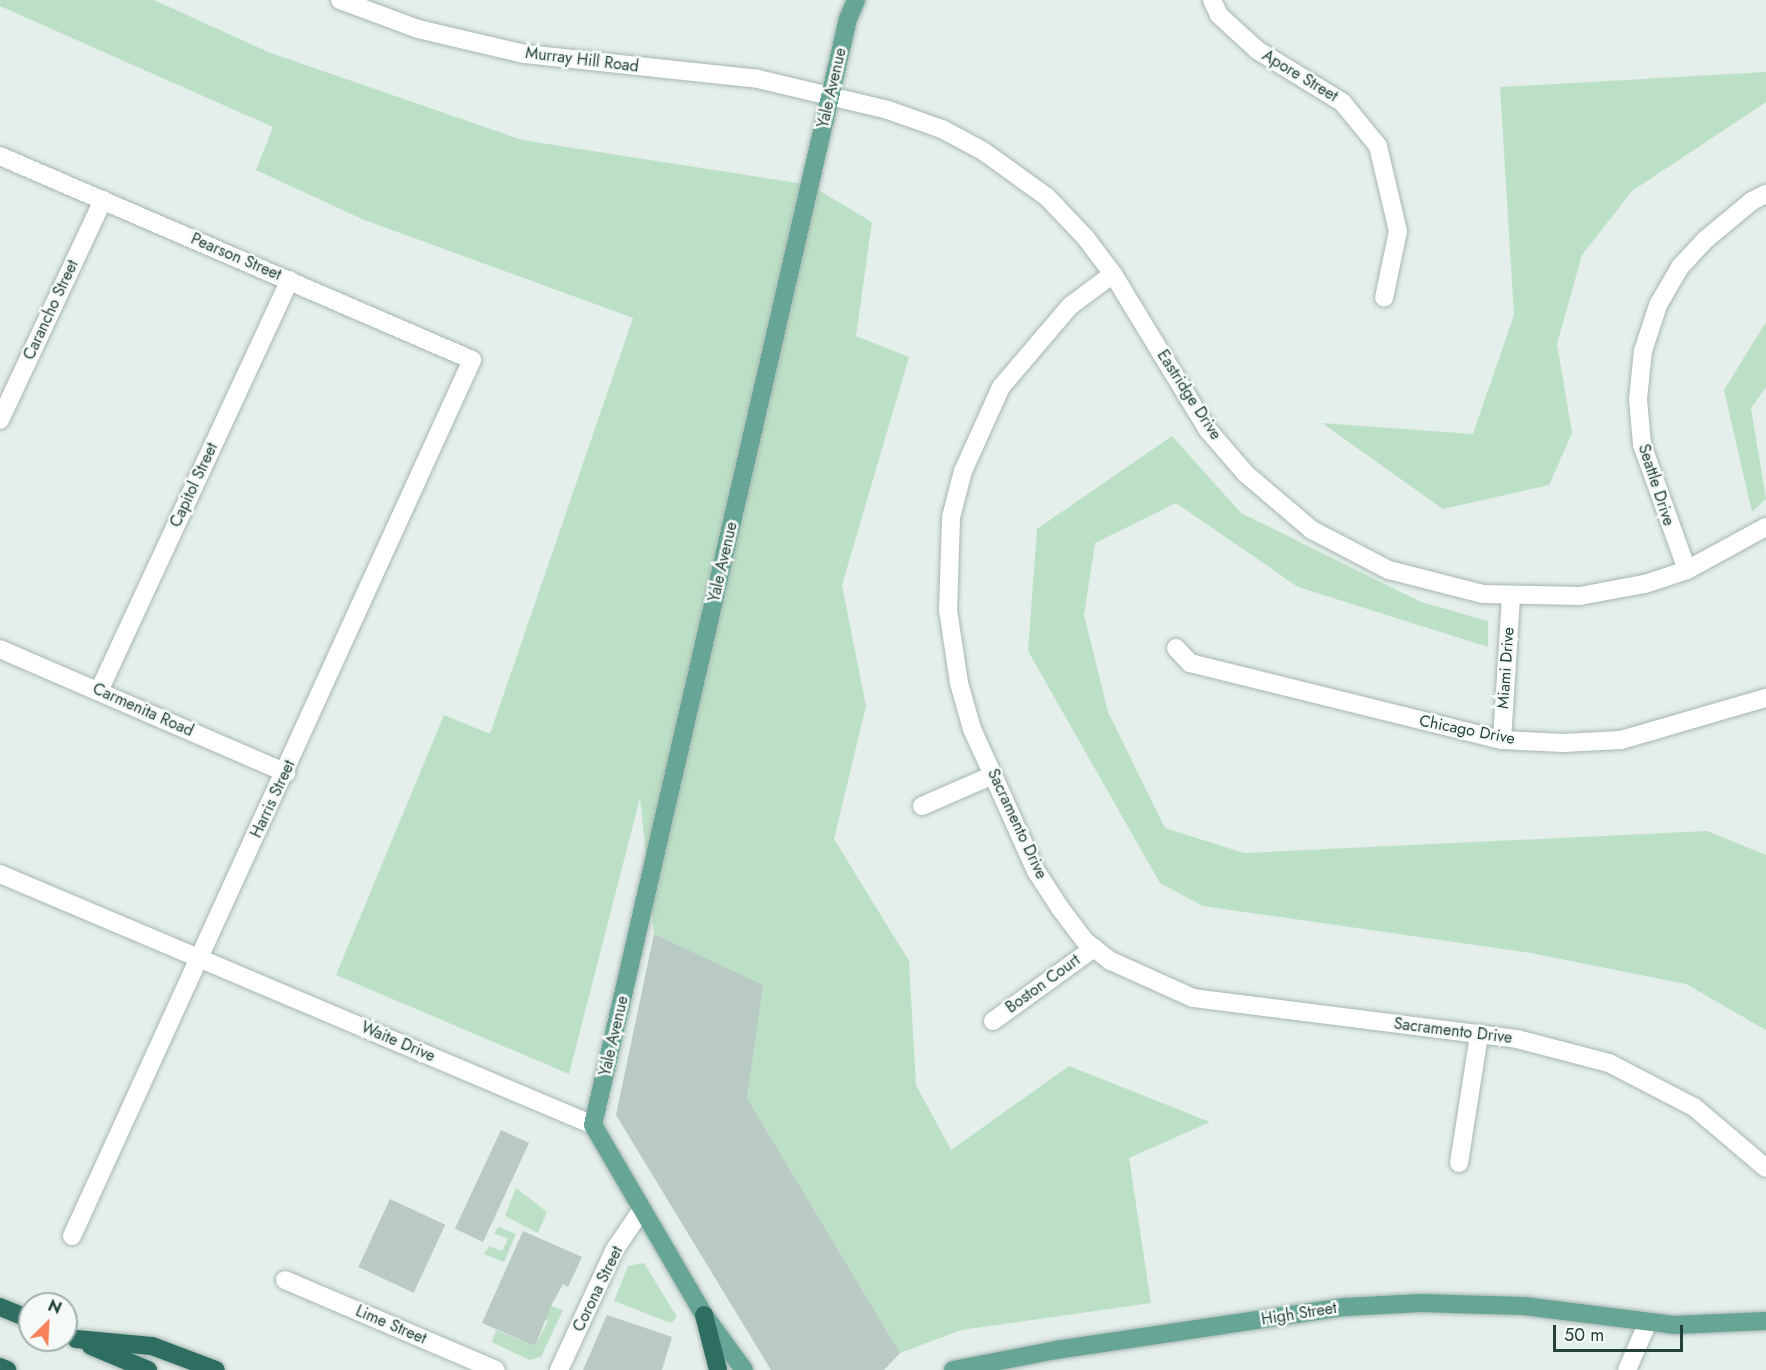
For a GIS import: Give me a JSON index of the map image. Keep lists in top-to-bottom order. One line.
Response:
{"streets":{"main road":["Yale Avenue","High Street"],"street":["Murray Hill Road","Apore Street","Pearson Street","Carancho Street","Eastridge Drive","Capitol Street","Seattle Drive","Miami Drive","Carmenita Road","Chicago Drive","Harris Street","Sacramento Drive","Boston Court","Waite Drive","Corona Street","Lime Street"]},"crossings":[["Murray Hill Road","Yale Avenue"],["Murray Hill Road","Eastridge Drive"],["Yale Avenue","Eastridge Drive"],["Yale Avenue","Waite Drive"],["Pearson Street","Carancho Street"],["Pearson Street","Capitol Street"],["Pearson Street","Harris Street"],["Eastridge Drive","Seattle Drive"],["Eastridge Drive","Miami Drive"],["Eastridge Drive","Sacramento Drive"],["Capitol Street","Carmenita Road"],["Miami Drive","Chicago Drive"],["Carmenita Road","Harris Street"],["Harris Street","Waite Drive"],["Sacramento Drive","Boston Court"]],"scale_bar":"50 m","north":"top right"}
